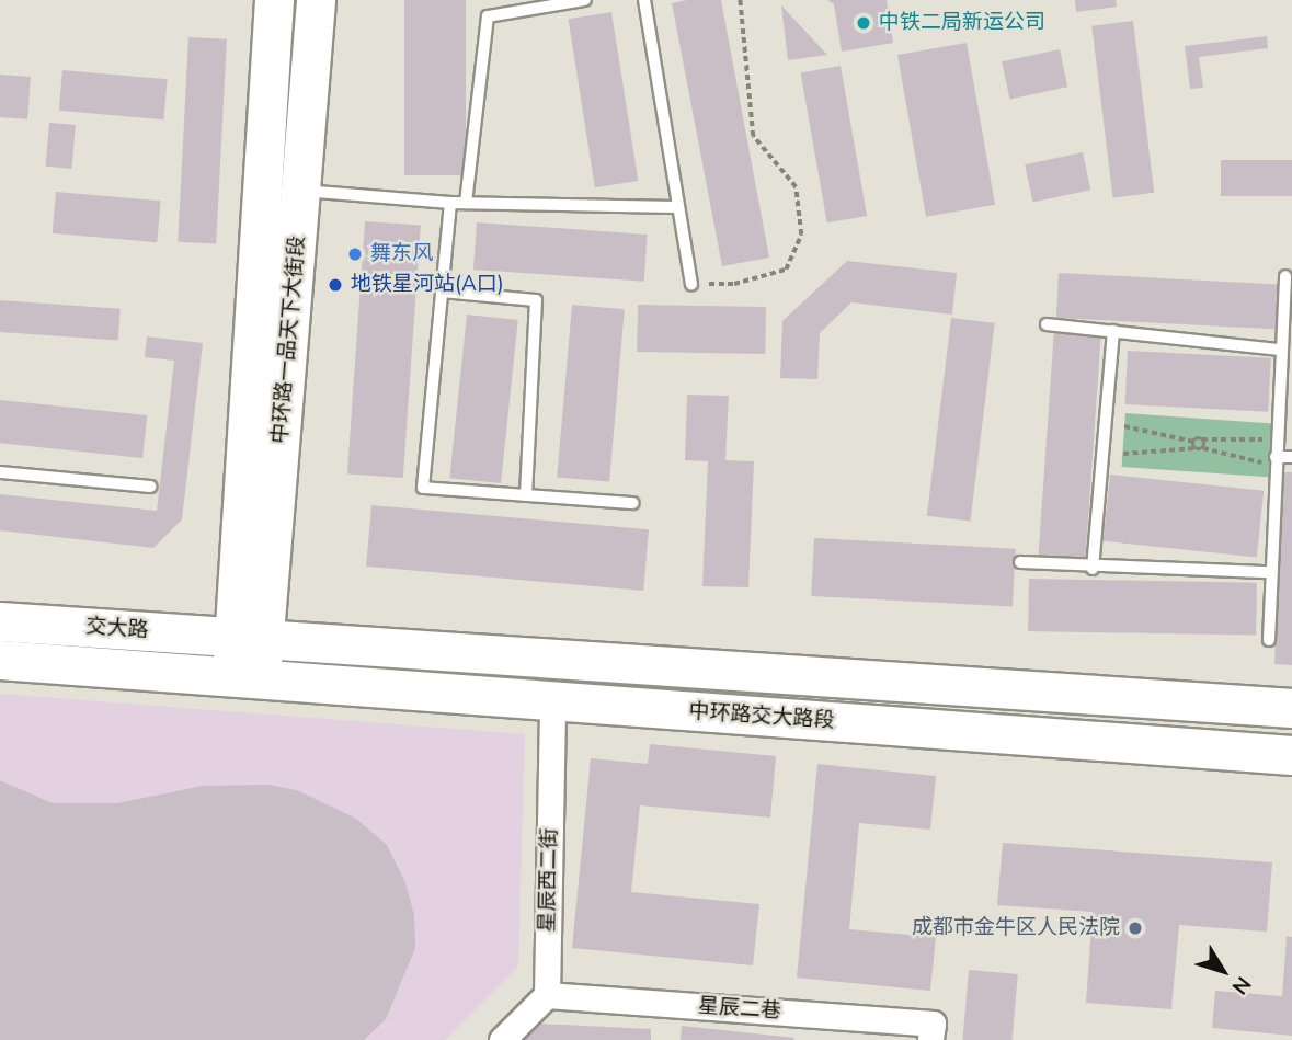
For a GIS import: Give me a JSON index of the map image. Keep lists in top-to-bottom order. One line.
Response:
{"streets":{"main road":["中环路一品天下大街段","交大路","中环路交大路段"],"street":["星辰西二街","星辰二巷"]},"crossings":[["中环路一品天下大街段","交大路"],["中环路一品天下大街段","中环路交大路段"],["交大路","中环路交大路段"],["中环路交大路段","星辰西二街"],["星辰西二街","星辰二巷"]],"places":["中铁二局新运公司","舞东风","地铁星河站(A口)","成都市金牛区人民法院"],"north":"bottom right"}
